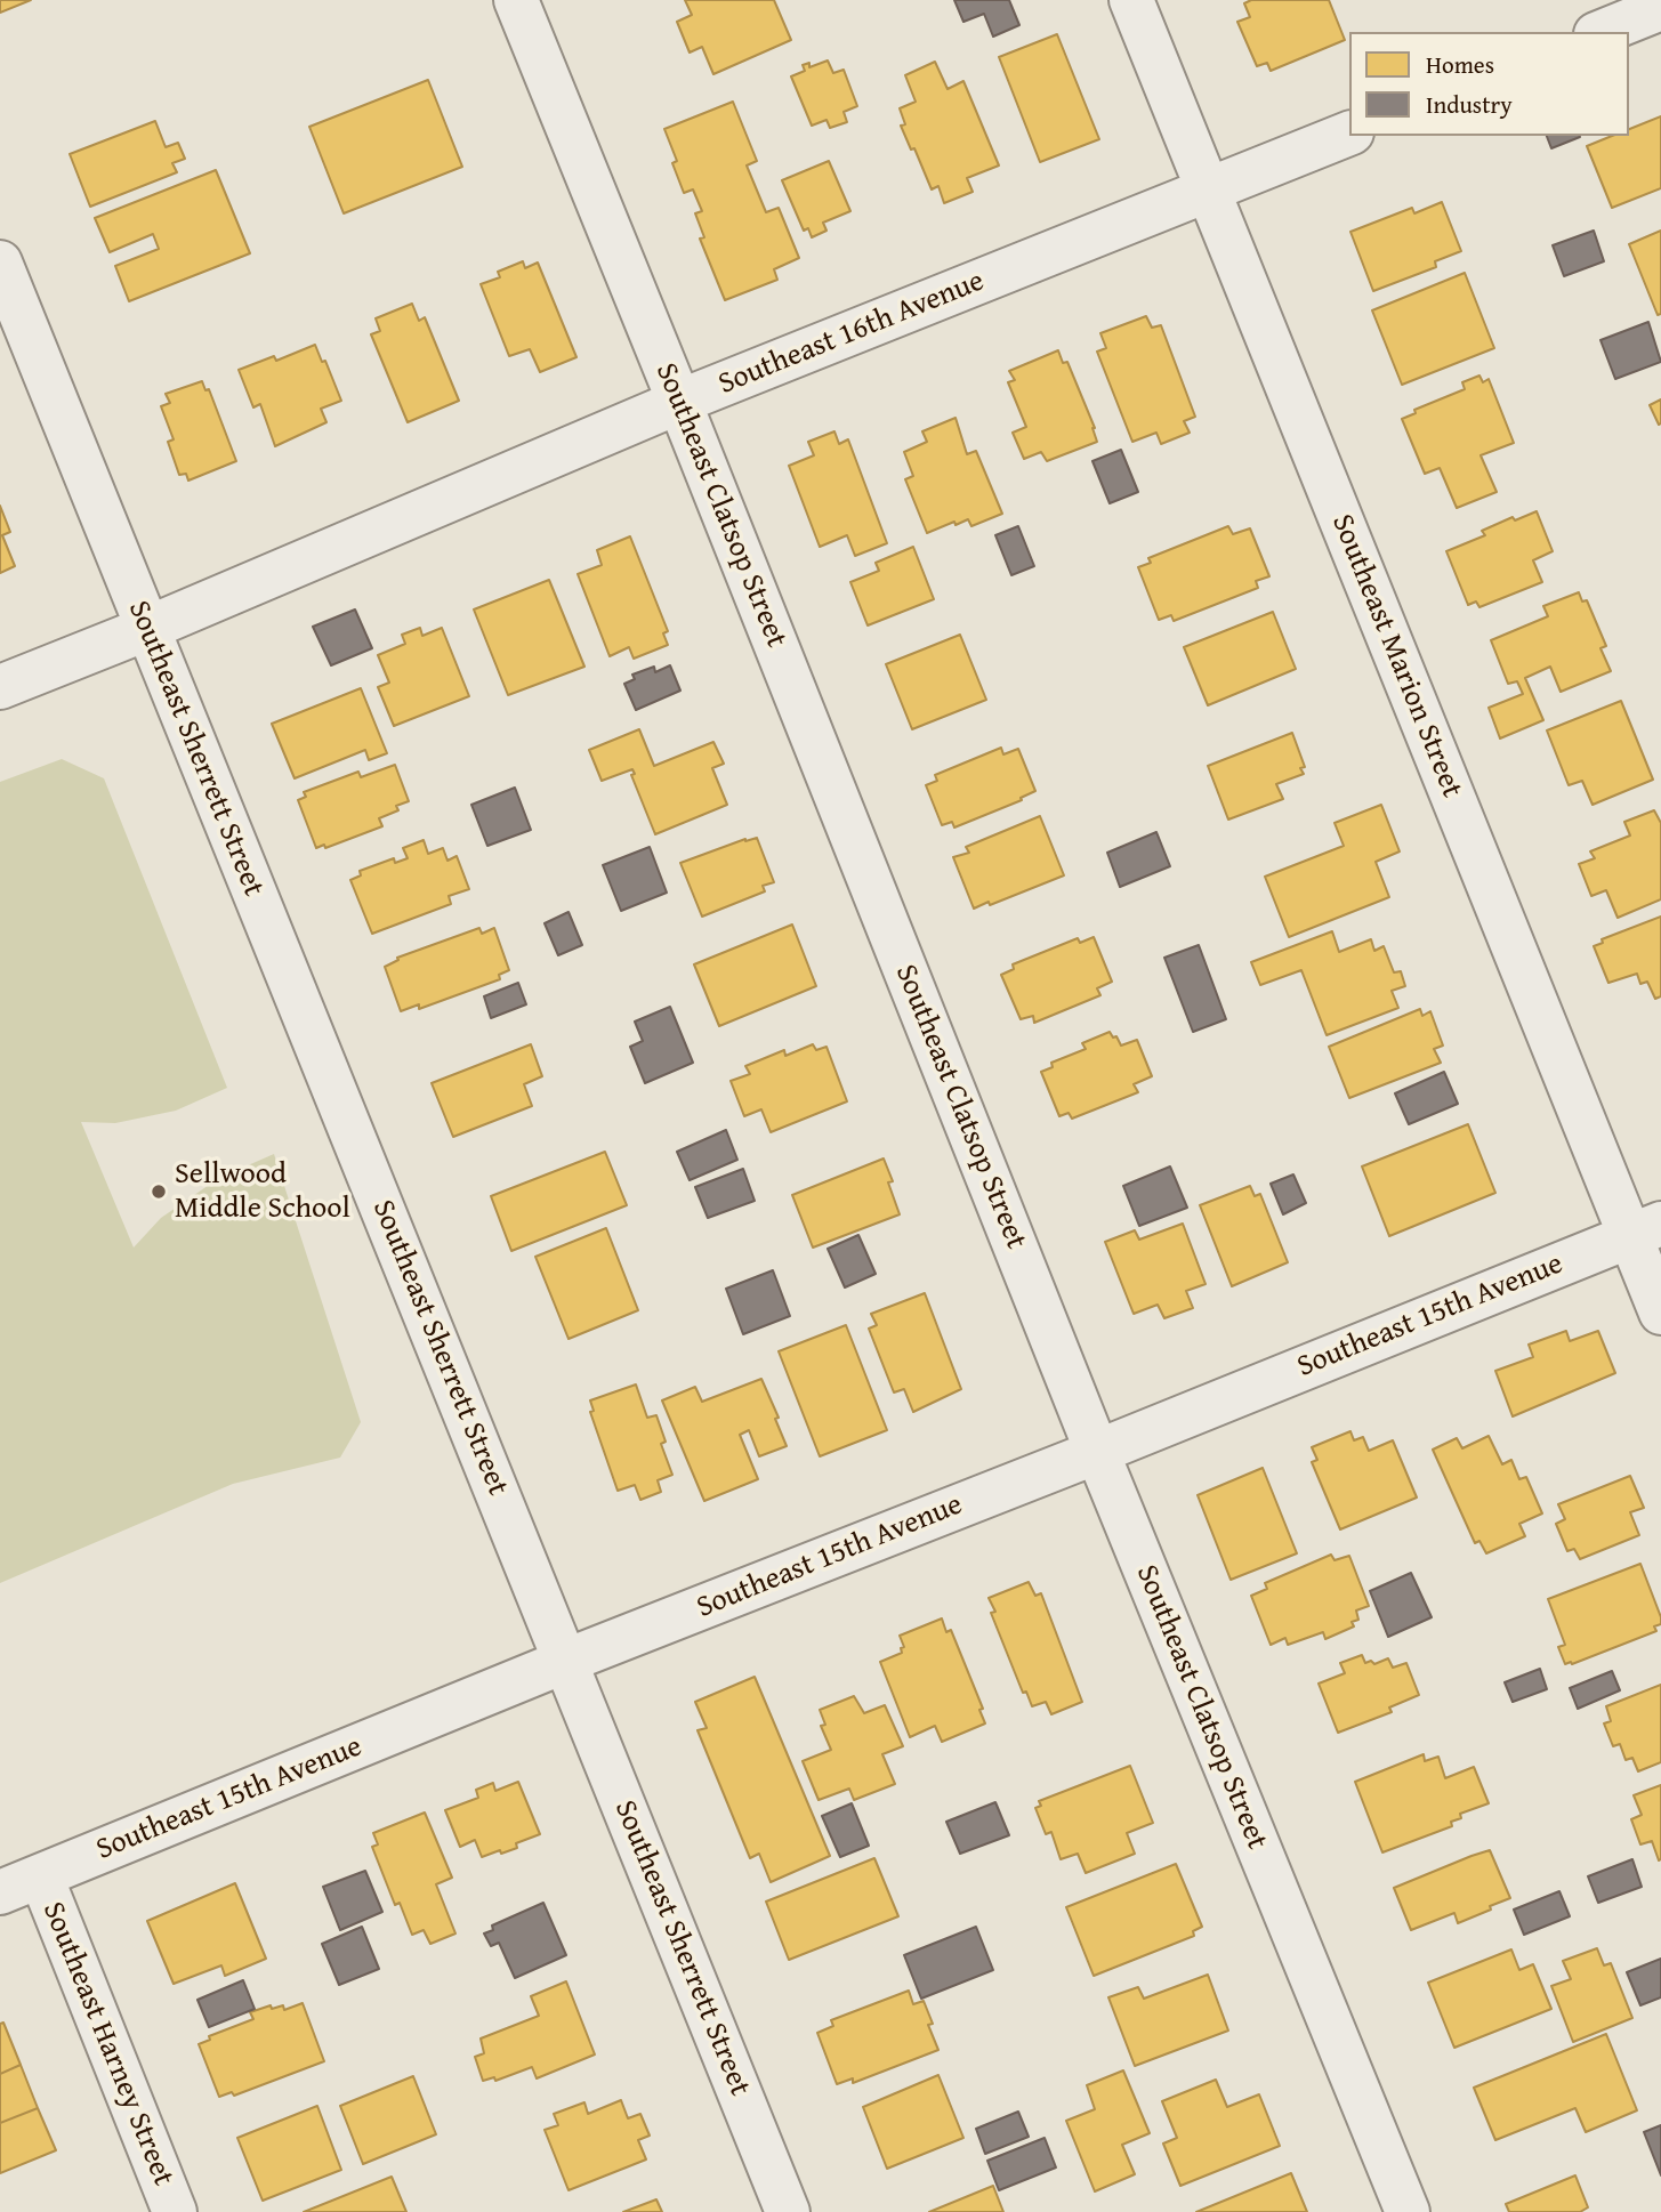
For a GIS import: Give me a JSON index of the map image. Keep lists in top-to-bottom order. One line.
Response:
{"streets":{"street":["Southeast 16th Avenue","Southeast Clatsop Street","Southeast Marion Street","Southeast Sherrett Street","Southeast 15th Avenue","Southeast Harney Street"]},"crossings":[["Southeast 16th Avenue","Southeast Clatsop Street"],["Southeast 16th Avenue","Southeast Marion Street"],["Southeast 16th Avenue","Southeast Sherrett Street"],["Southeast Clatsop Street","Southeast 15th Avenue"],["Southeast Marion Street","Southeast 15th Avenue"],["Southeast Sherrett Street","Southeast 15th Avenue"],["Southeast 15th Avenue","Southeast Harney Street"]],"places":["Sellwood Middle School"],"legend":["Homes","Industry"]}
